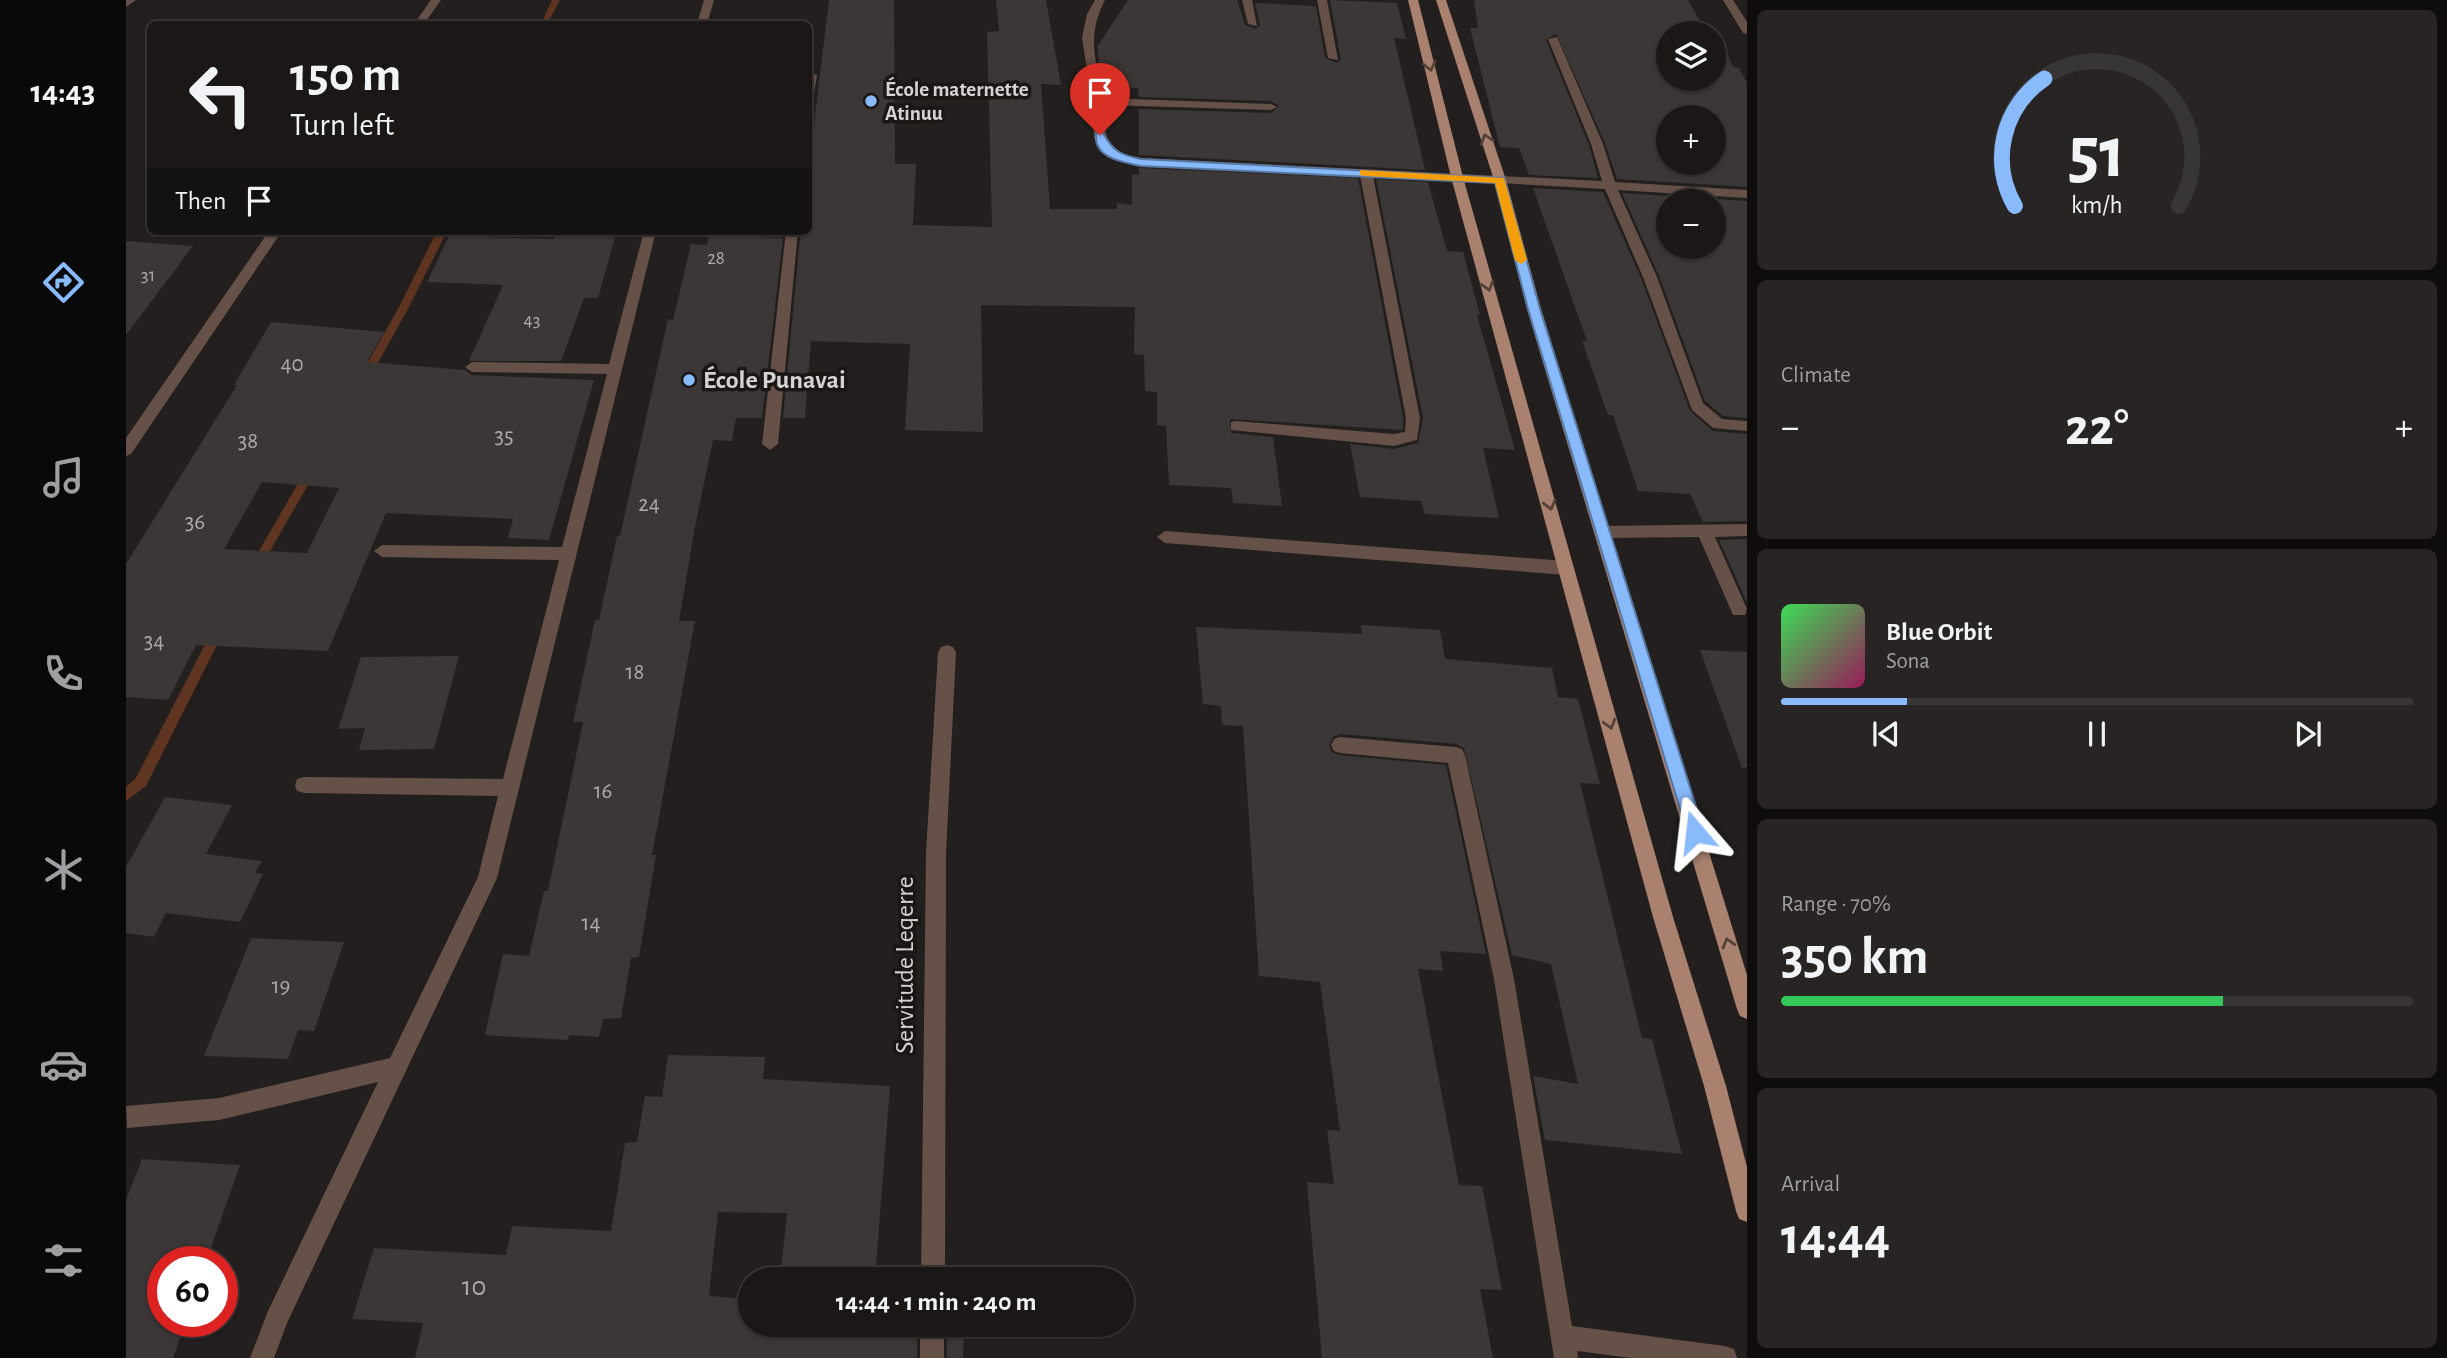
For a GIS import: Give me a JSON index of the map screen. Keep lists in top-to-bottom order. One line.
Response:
{"streets":{"street":["Servitude Leqerre"]},"places":["École maternette Atinuu","École Punavai"],"house_numbers":["28","31","43","40","35","38","24","36","34","18","16","14","19","10"],"page":{"tabs":"14:43","map_buttons":["+","−"],"turn":["150 m","Turn left"],"then":"Then","tile":["Climate",["Range · 70%","350 km"],["Arrival","14:44"]],"heat":["−","22°","+"],"song":["Blue Orbit","Sona"],"limit":"60","trip":"14:44 · 1 min · 240 m","gauge":["51","km/h"]}}
